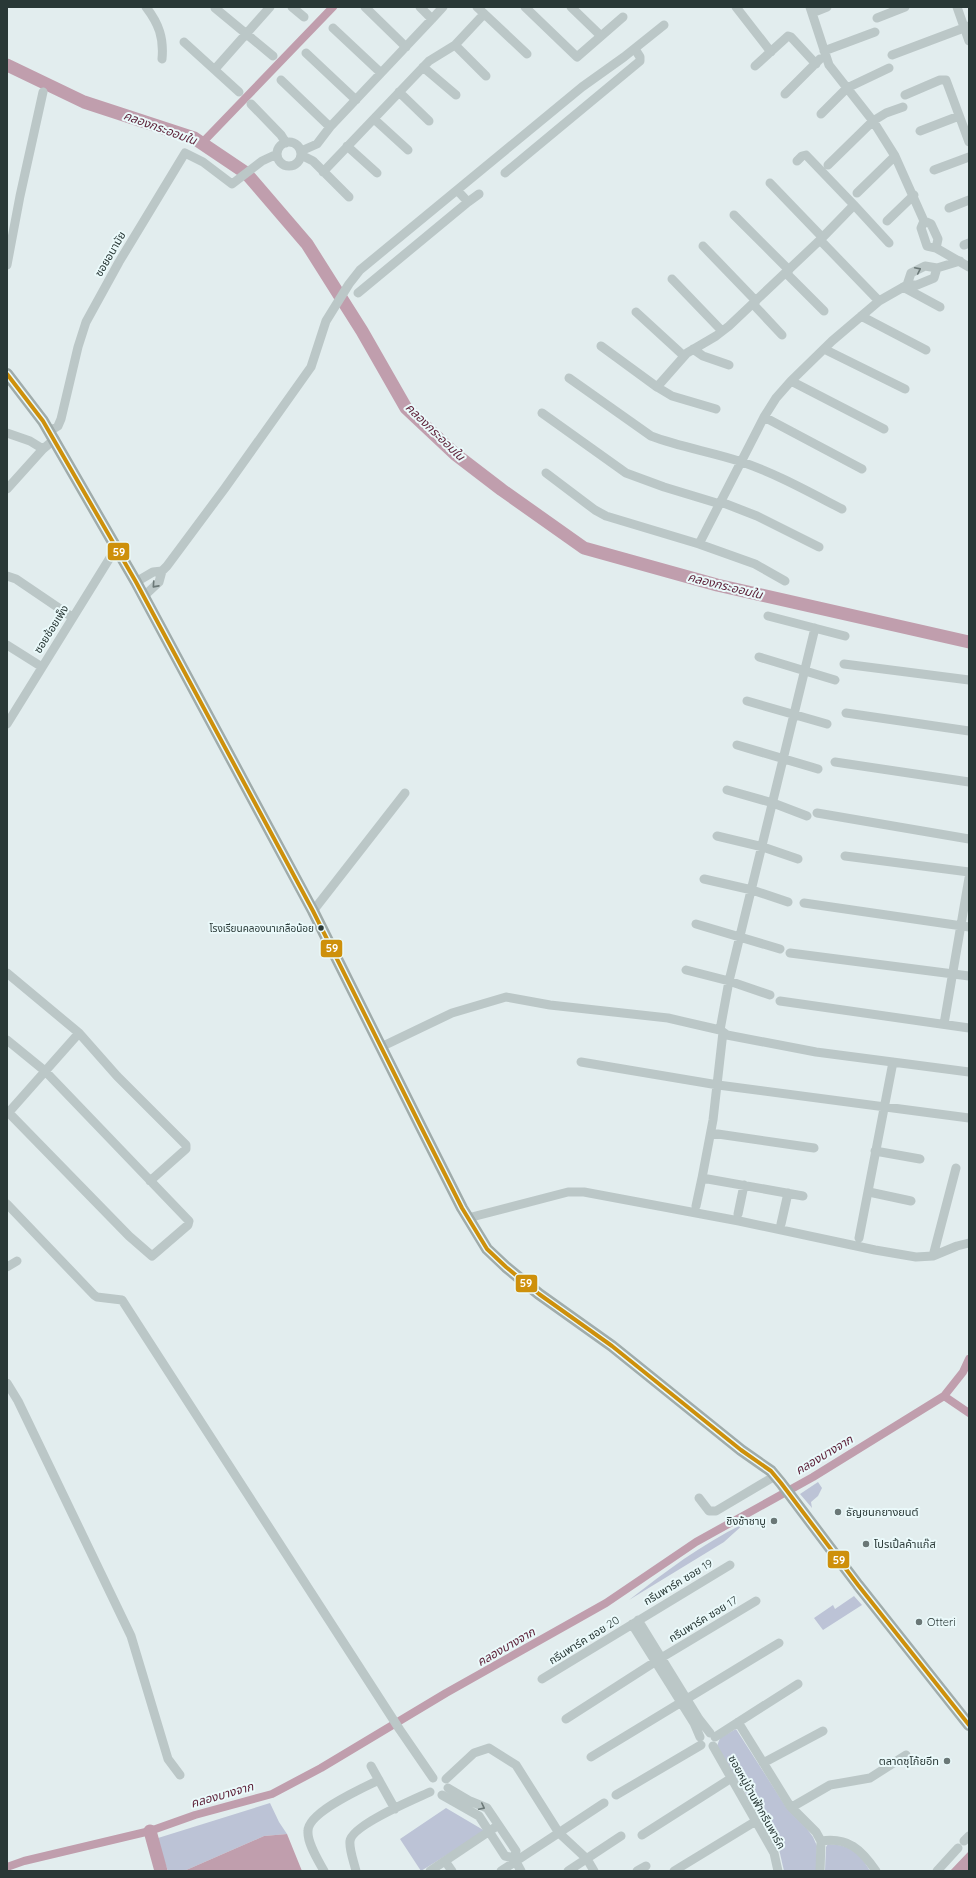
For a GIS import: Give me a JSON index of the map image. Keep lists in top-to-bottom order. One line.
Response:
{"streets":{"street":["ซอยอนามัย","ซอยช้อยเพ็ง","กรีนพาร์ค ซอย 19","กรีนพาร์ค ซอย 17","กรีนพาร์ค ซอย 20","ซอยหมู่บ้านฟ้ากรีนพาร์ค"]},"crossings":[["กรีนพาร์ค ซอย 19","กรีนพาร์ค ซอย 20"]],"water":["คลองกระออมใน","คลองบางจาก"],"places":["โรงเรียนคลองนาเกลือน้อย","ธัญชนกยางยนต์","ชิงช้าชาบู","โปรเปิ้ลค้าแก๊ส","Otteri","ตลาดซุโก้ยอีท"],"lines":["transit line 59"]}
